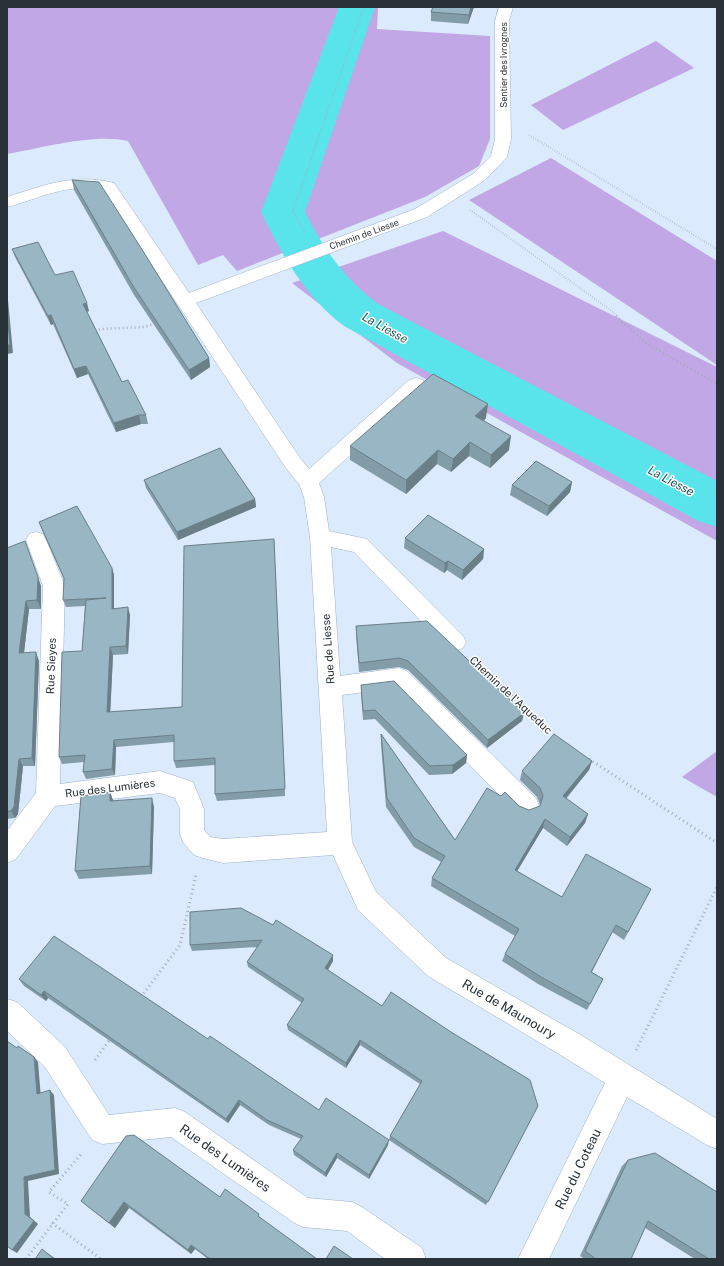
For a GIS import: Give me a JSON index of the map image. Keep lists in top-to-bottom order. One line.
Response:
{"streets":{"street":["Sentier des Ivrognes","Chemin de Liesse","Rue de Liesse","Rue Sieyes","Rue des Lumières","Rue de Maunoury","Rue du Coteau"],"path":["Chemin de l'Aqueduc"]},"crossings":[["Sentier des Ivrognes","Chemin de Liesse"],["Chemin de Liesse","Rue de Liesse"],["Rue de Liesse","Rue de Maunoury"],["Rue Sieyes","Rue des Lumières"],["Rue de Maunoury","Rue du Coteau"]],"water":["La Liesse"]}
